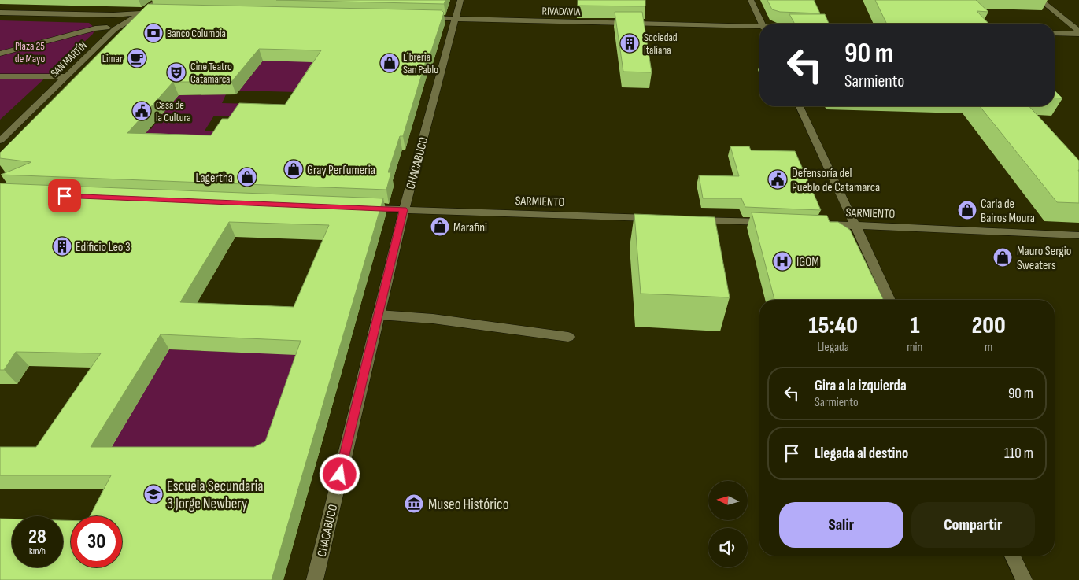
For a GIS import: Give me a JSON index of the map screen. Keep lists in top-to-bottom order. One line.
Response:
{"streets":{"street":["RIVADAVIA","SAN MARTÍN","CHACABUCO","SARMIENTO"]},"crossings":[["RIVADAVIA","CHACABUCO"],["CHACABUCO","SARMIENTO"]],"parks":["Plaza 25 de Mayo"],"places":{"bank":["Banco Columbia"],"building":["Sociedad Italiana","Edificio Leo 3"],"cafe":["Limar"],"shop":["Libreria San Pablo","Gray Perfumeria","Lagertha","Carla de Bairos Moura","Marafini","Mauro Sergio Sweaters"],"theatre":["Cine Teatro Catamarca"],"public building":["Casa de la Cultura","Defensoría del Pueblo de Catamarca"],"hospital":["IGOM"],"school or university":["Escuela Secundaria 3 Jorge Newbery"],"museum":["Museo Histórico"]},"north":"left","page":{"turn":["90 m","Sarmiento"],"eta":["15:40","Llegada","1","min","200","m"],"list":[{"name":"Gira a la izquierda","note":"Sarmiento","value":"90 m"},{"name":"Llegada al destino","value":"110 m"}],"buttons":["Salir","Compartir"],"speed":"28 km/h","limit":"30"}}
